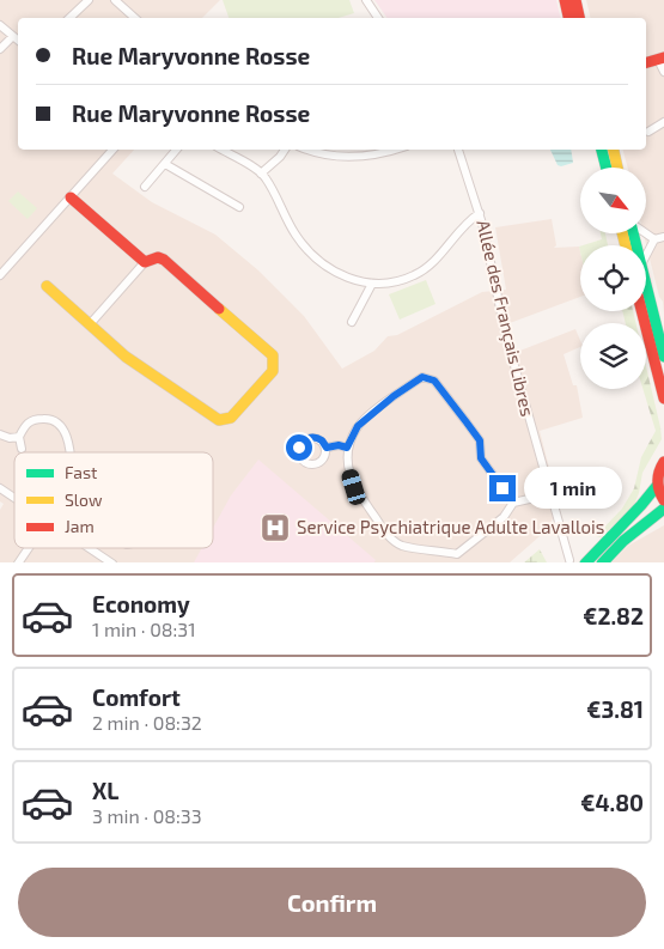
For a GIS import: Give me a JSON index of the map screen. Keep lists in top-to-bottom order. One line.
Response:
{"streets":{"street":["Allée des Français Libres"]},"places":{"hospital":["Service Psychiatrique Adulte Lavallois"]},"legend":["Fast","Slow","Jam"],"north":"bottom right","page":{"banner":["Rue Maryvonne Rosse","Rue Maryvonne Rosse"],"bubble":"1 min","list":[{"name":"Economy","note":"1 min · 08:31","value":"€2.82"},{"name":"Comfort","note":"2 min · 08:32","value":"€3.81"},{"name":"XL","note":"3 min · 08:33","value":"€4.80"}],"buttons":"Confirm"}}
